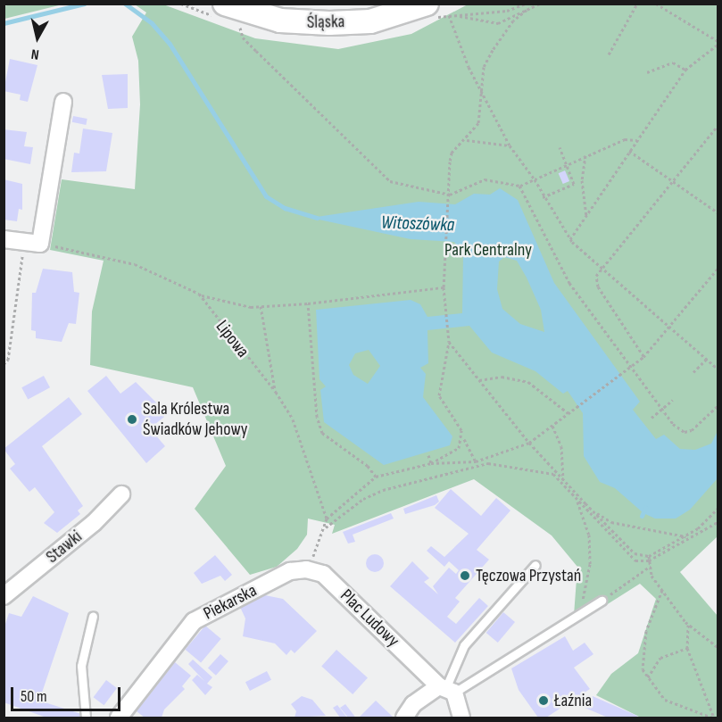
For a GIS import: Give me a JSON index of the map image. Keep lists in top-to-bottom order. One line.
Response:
{"streets":{"street":["Śląska","Stawki","Piekarska","Plac Ludowy"],"path":["Lipowa"]},"crossings":[["Lipowa","Piekarska"],["Lipowa","Plac Ludowy"],["Piekarska","Plac Ludowy"]],"water":["Witoszówka"],"parks":["Park Centralny"],"places":["Sala Królestwa Świadków Jehowy","Tęczowa Przystań","Łaźnia"],"scale_bar":"50 m","north":"bottom"}
